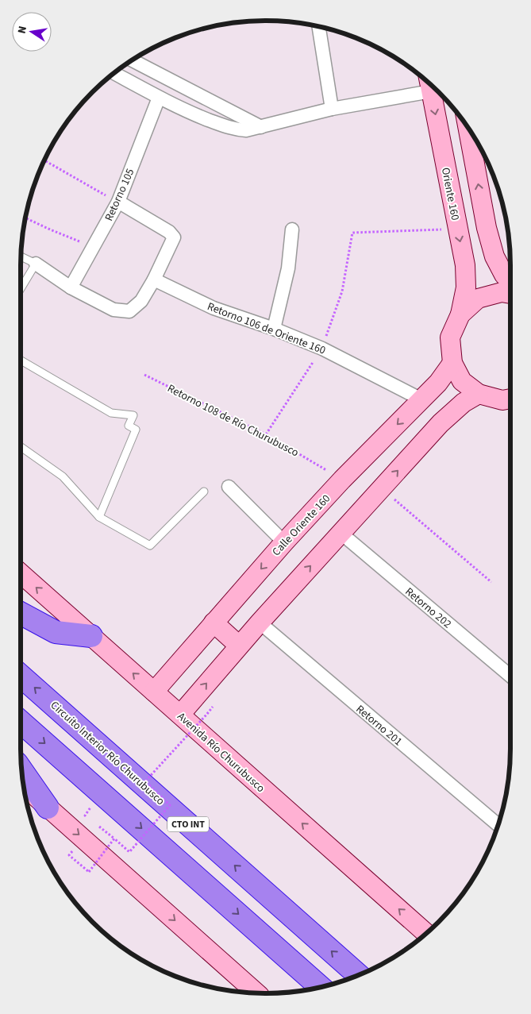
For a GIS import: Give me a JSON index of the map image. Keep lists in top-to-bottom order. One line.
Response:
{"streets":{"highway":["Circuito Interior Río Churubusco","CTO INT"],"street":["Oriente 160","Retorno 105","Retorno 106 de Oriente 160","Calle Oriente 160","Retorno 202","Retorno 201","Avenida Río Churubusco"],"path":["Retorno 108 de Río Churubusco"]},"crossings":[["Retorno 106 de Oriente 160","Calle Oriente 160"],["Retorno 108 de Río Churubusco","Calle Oriente 160"],["Calle Oriente 160","Avenida Río Churubusco"]],"north":"left"}
